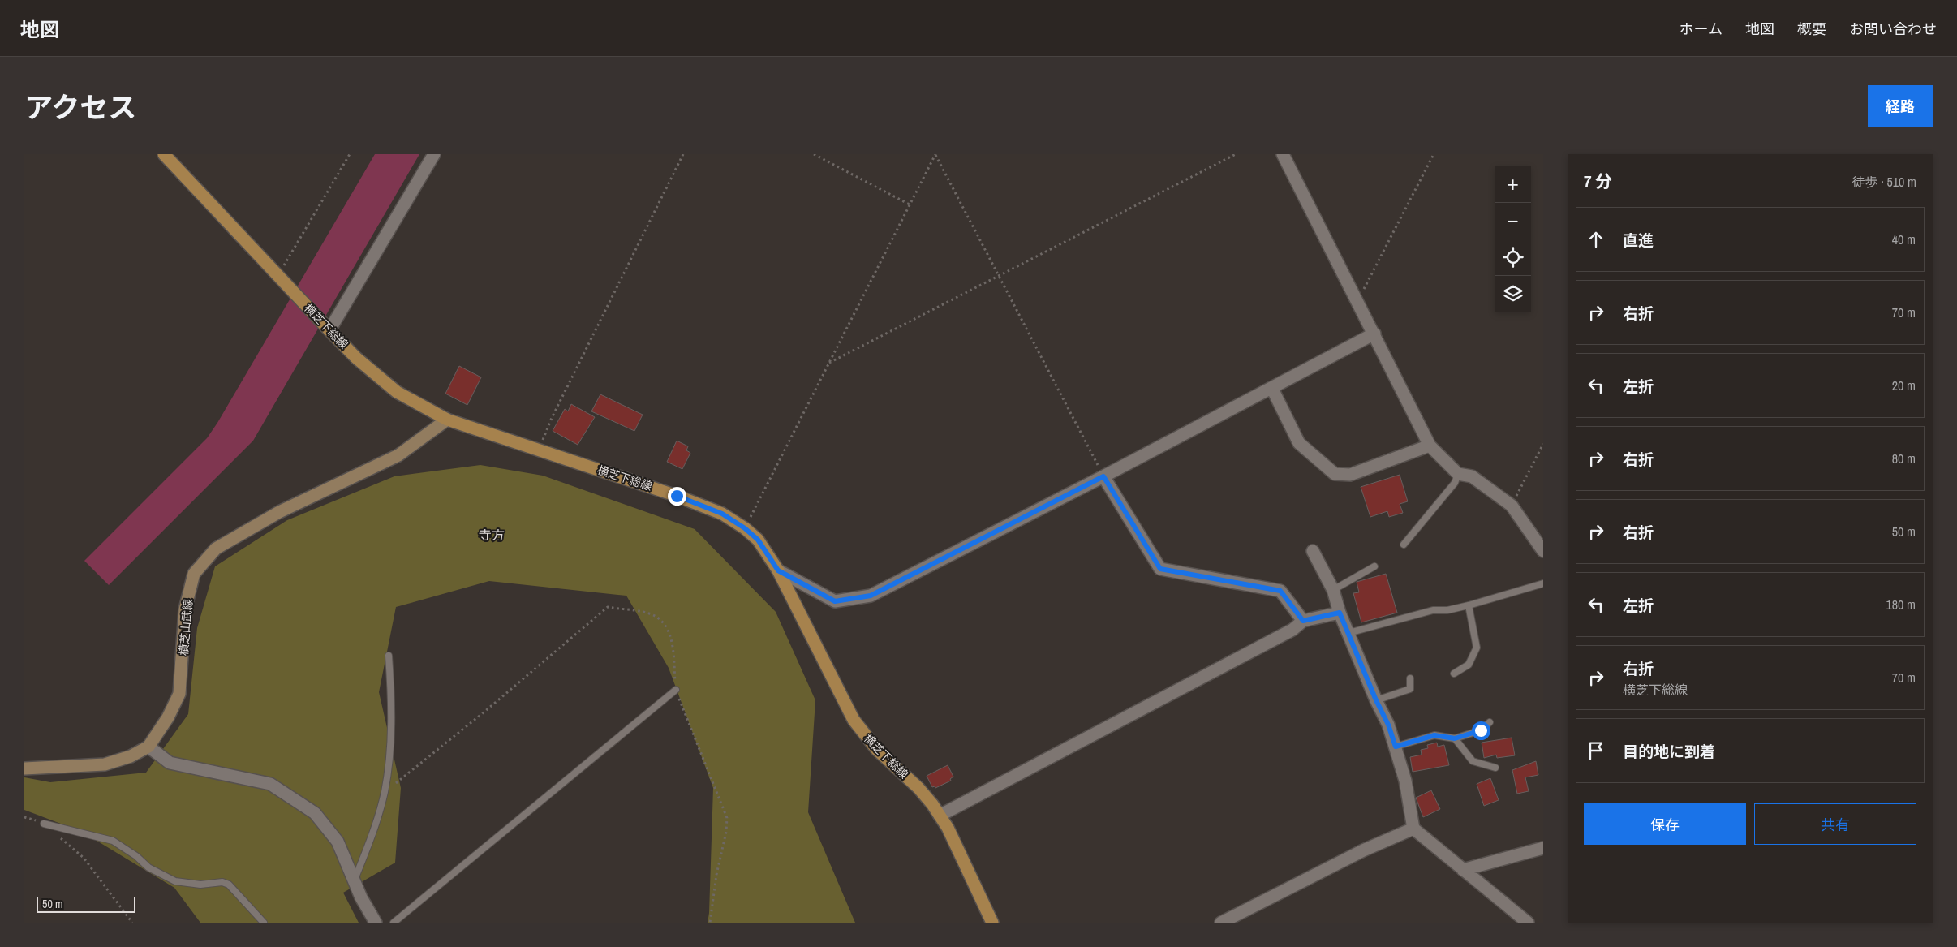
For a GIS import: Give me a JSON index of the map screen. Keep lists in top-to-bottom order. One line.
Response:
{"streets":{"main road":["横芝下総線","横芝山武線"]},"crossings":[["横芝下総線","横芝山武線"]],"districts":["寺方"],"scale_bar":"50 m","page":{"header":"地図","nav":["ホーム","地図","概要","お問い合わせ"],"title":"アクセス","buttons":["経路",["保存","共有"]],"heading":["7 分","徒歩 · 510 m"],"map_buttons":["+","−"],"list":[["直進","40 m"],["右折","70 m"],["左折","20 m"],["右折","80 m"],["右折","50 m"],["左折","180 m"],["右折","横芝下総線","70 m"],"目的地に到着"],"scale":"50 m"}}
